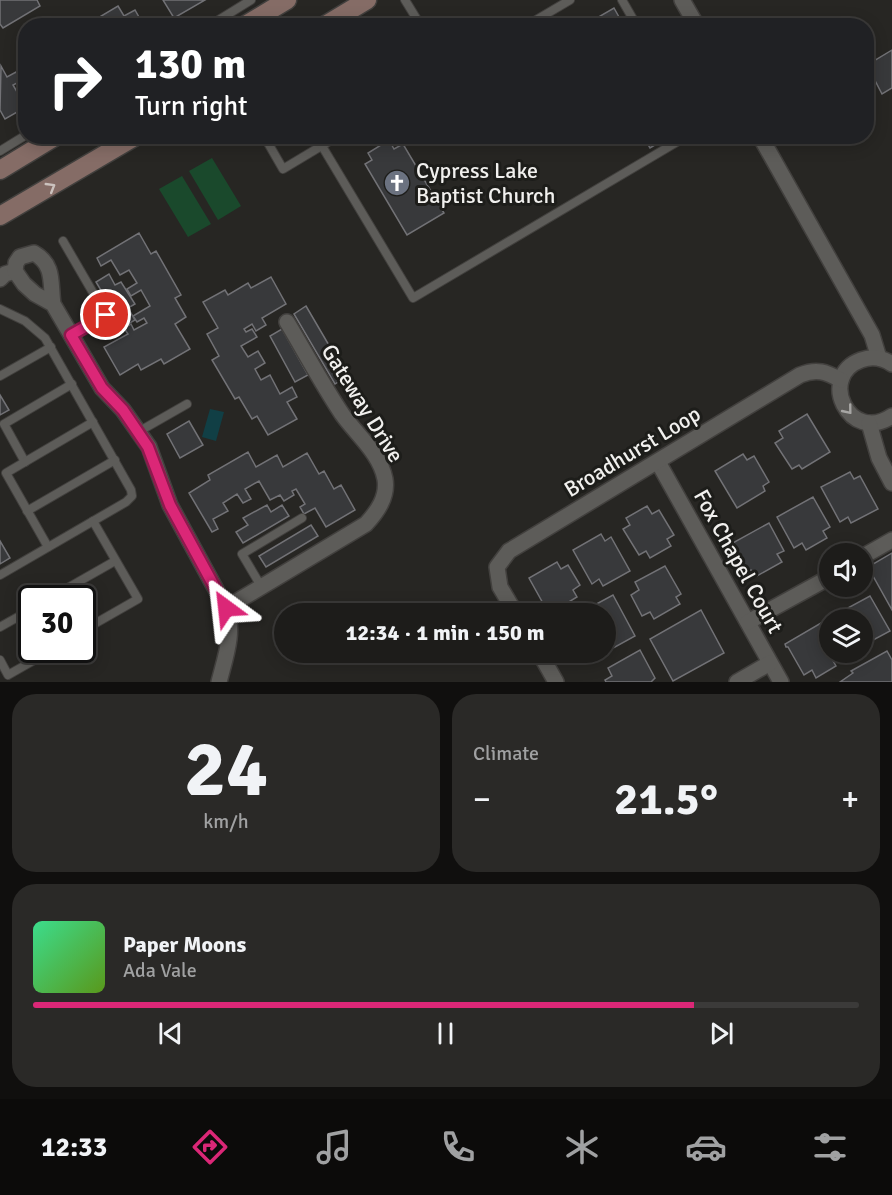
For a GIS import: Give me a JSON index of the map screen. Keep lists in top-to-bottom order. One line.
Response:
{"streets":{"street":["Gateway Drive","Broadhurst Loop","Fox Chapel Court"]},"crossings":[["Broadhurst Loop","Fox Chapel Court"]],"places":{"church":["Cypress Lake Baptist Church"]},"page":{"turn":["130 m","Turn right"],"limit":"30","trip":"12:34 · 1 min · 150 m","tile":[["24","km/h"],"Climate"],"heat":["−","21.5°","+"],"song":["Paper Moons","Ada Vale"],"tabs":"12:33"}}
